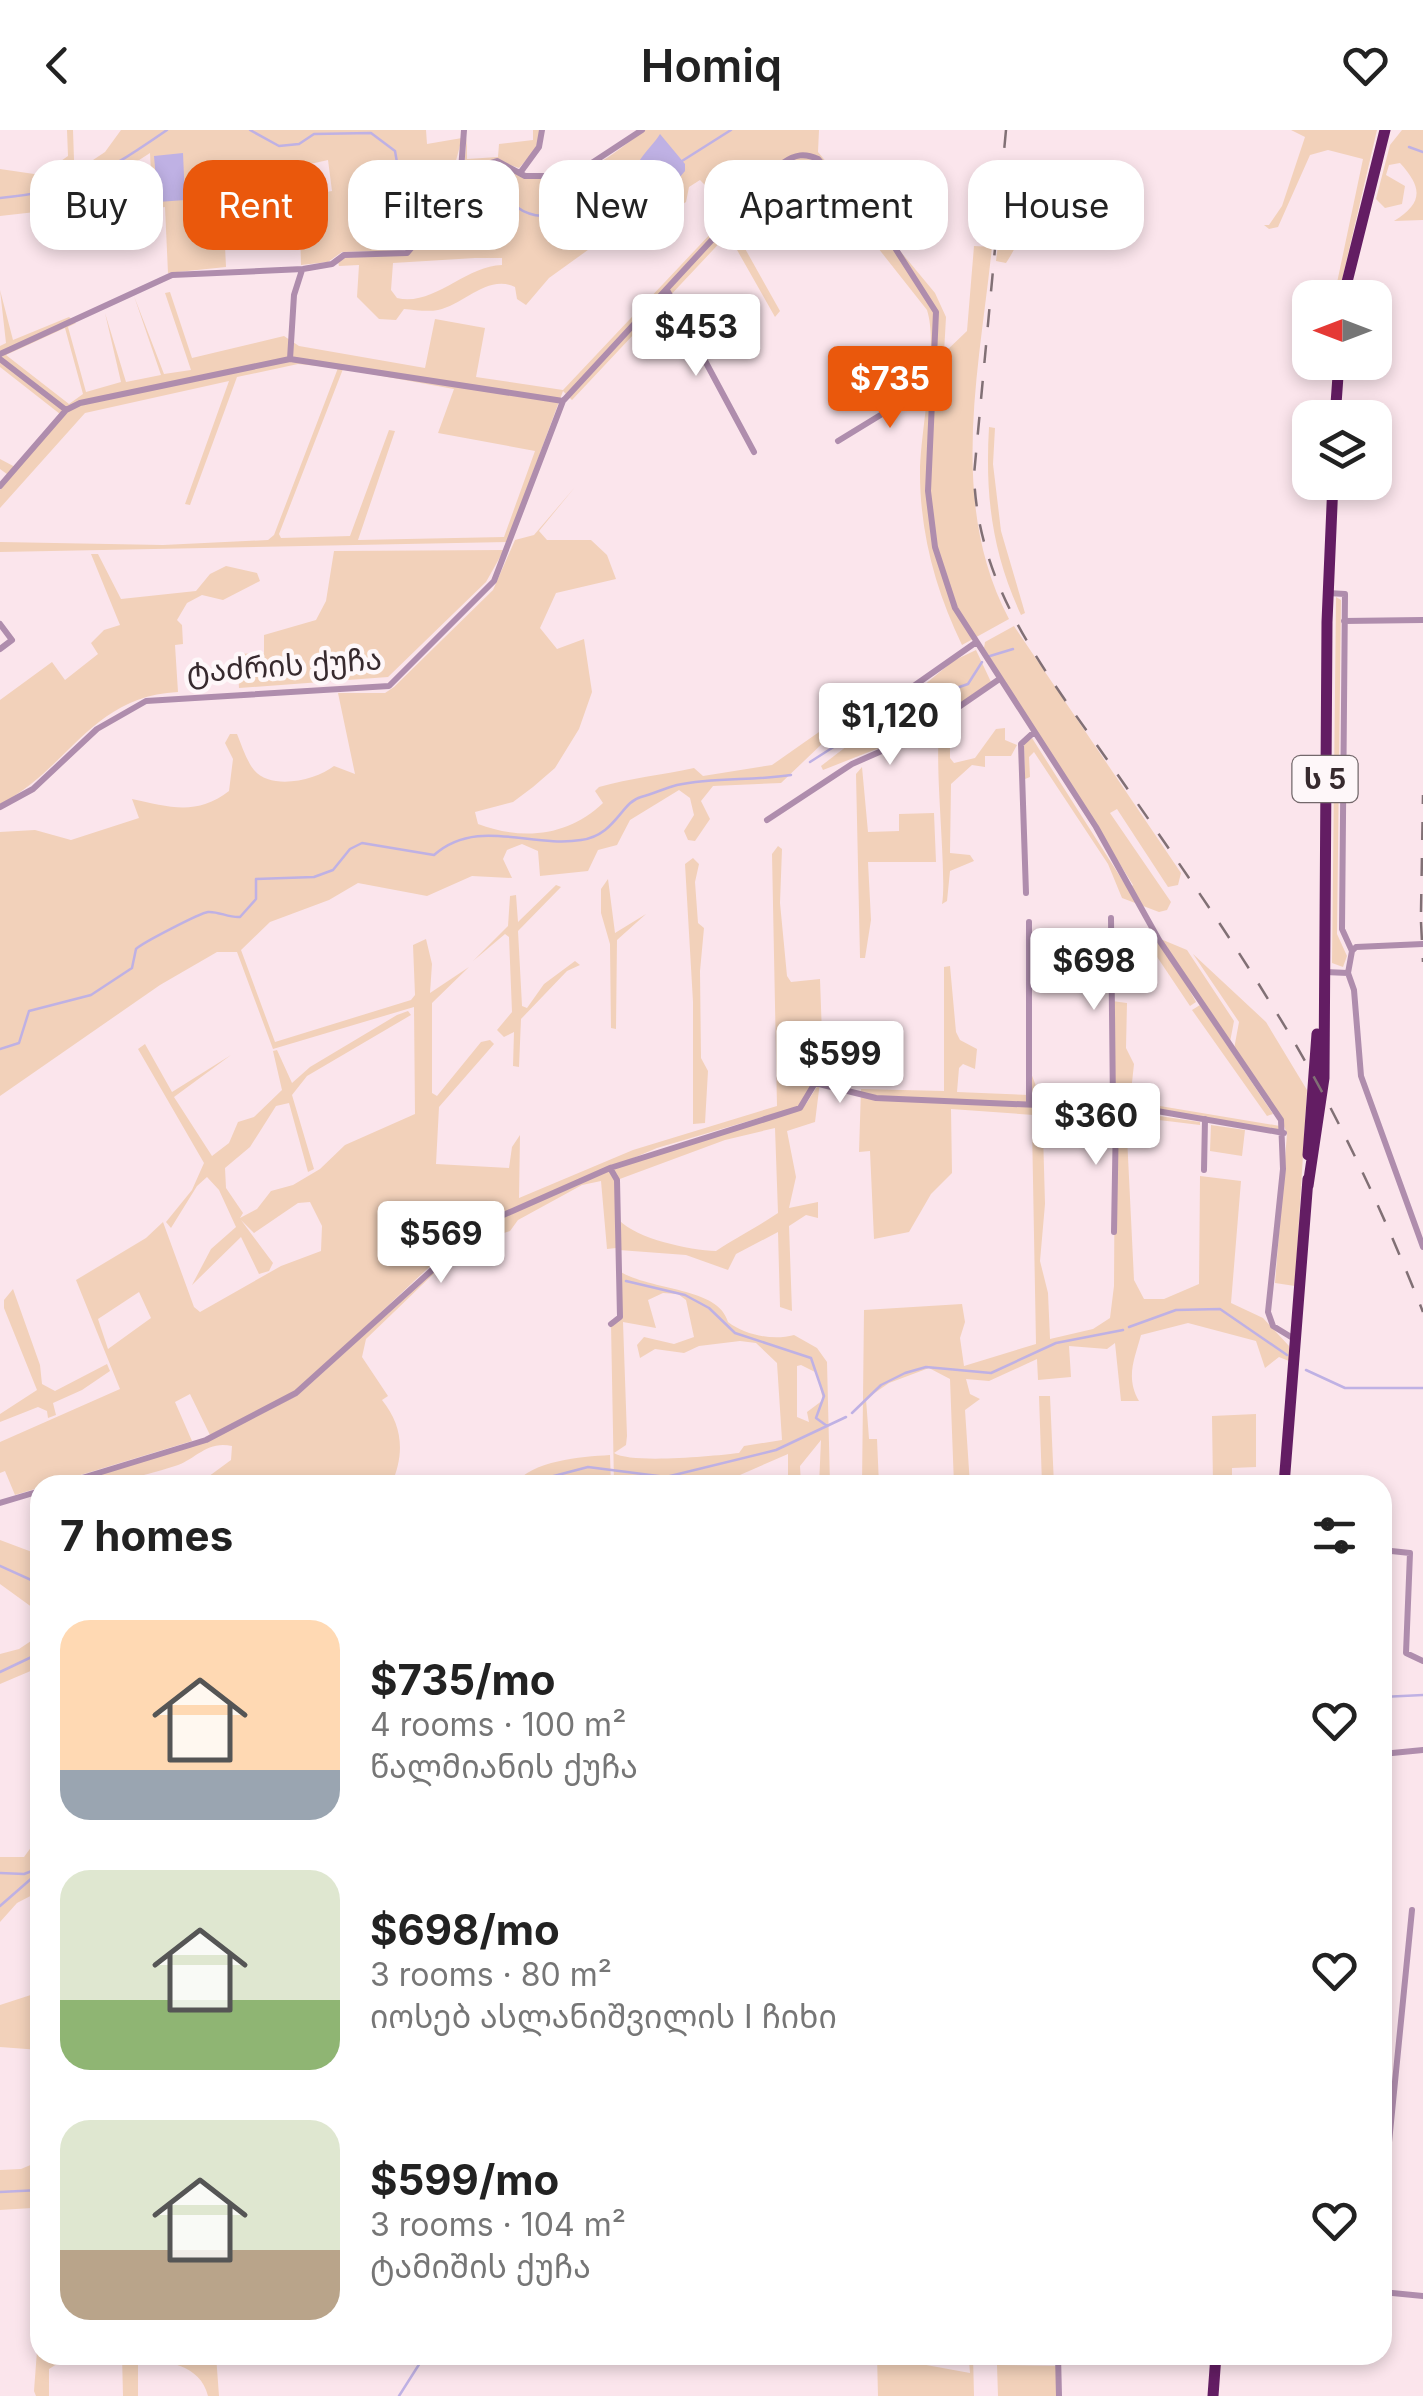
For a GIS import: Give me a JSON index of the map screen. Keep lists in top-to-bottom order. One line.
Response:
{"streets":{"highway":["ს 5"],"street":["ტაძრის ქუჩა"]},"north":"left","page":{"header":"Homiq","chip":["Buy","Rent","Filters","New","Apartment","House"],"price":["$453","$735","$1,120","$698","$599","$360","$569"],"heading":"7 homes","list":[{"name":"$735/mo","note":"4 rooms · 100 m² · წალმიანის ქუჩა"},{"name":"$698/mo","note":"3 rooms · 80 m² · იოსებ ასლანიშვილის I ჩიხი"},{"name":"$599/mo","note":"3 rooms · 104 m² · ტამიშის ქუჩა"}]}}
